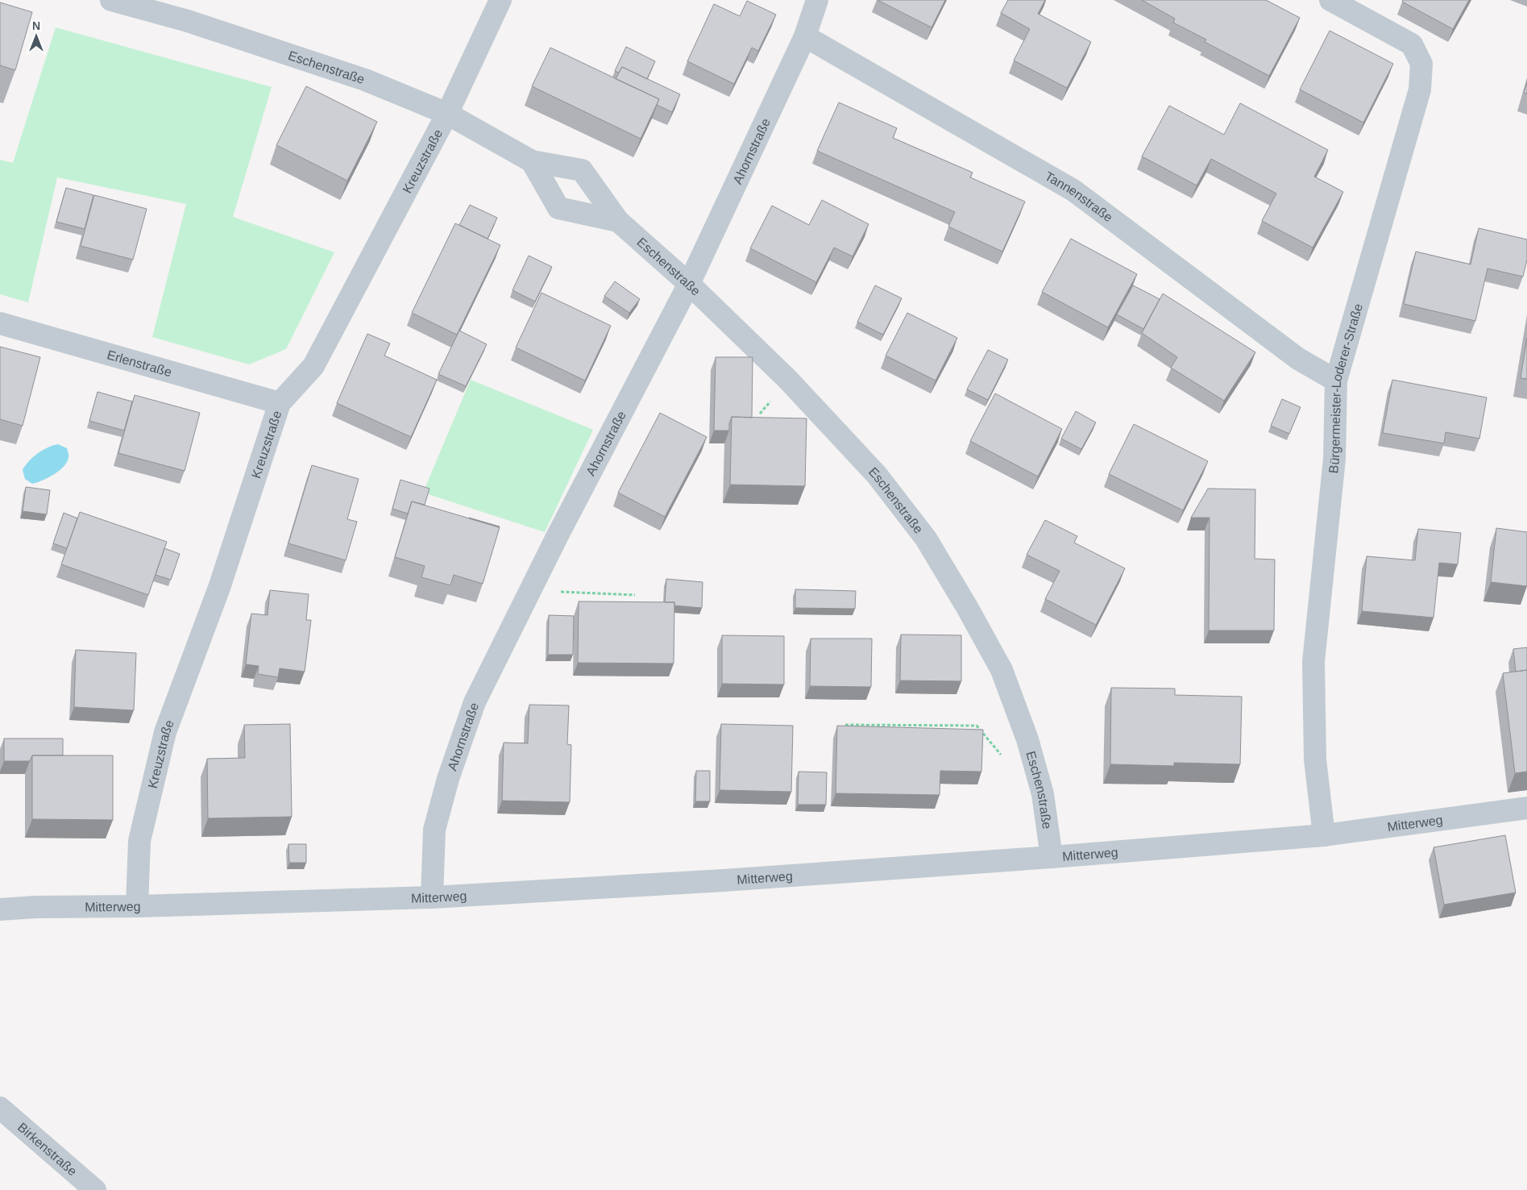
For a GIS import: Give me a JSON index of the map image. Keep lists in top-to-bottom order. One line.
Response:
{"streets":{"street":["Eschenstraße","Ahornstraße","Kreuzstraße","Tannenstraße","Erlenstraße","Bürgermeister-Loderer-Straße","Mitterweg","Birkenstraße"]},"crossings":[["Eschenstraße","Ahornstraße"],["Eschenstraße","Kreuzstraße"],["Eschenstraße","Mitterweg"],["Ahornstraße","Tannenstraße"],["Ahornstraße","Mitterweg"],["Kreuzstraße","Erlenstraße"],["Kreuzstraße","Mitterweg"],["Tannenstraße","Bürgermeister-Loderer-Straße"],["Bürgermeister-Loderer-Straße","Mitterweg"]],"north":"top"}
